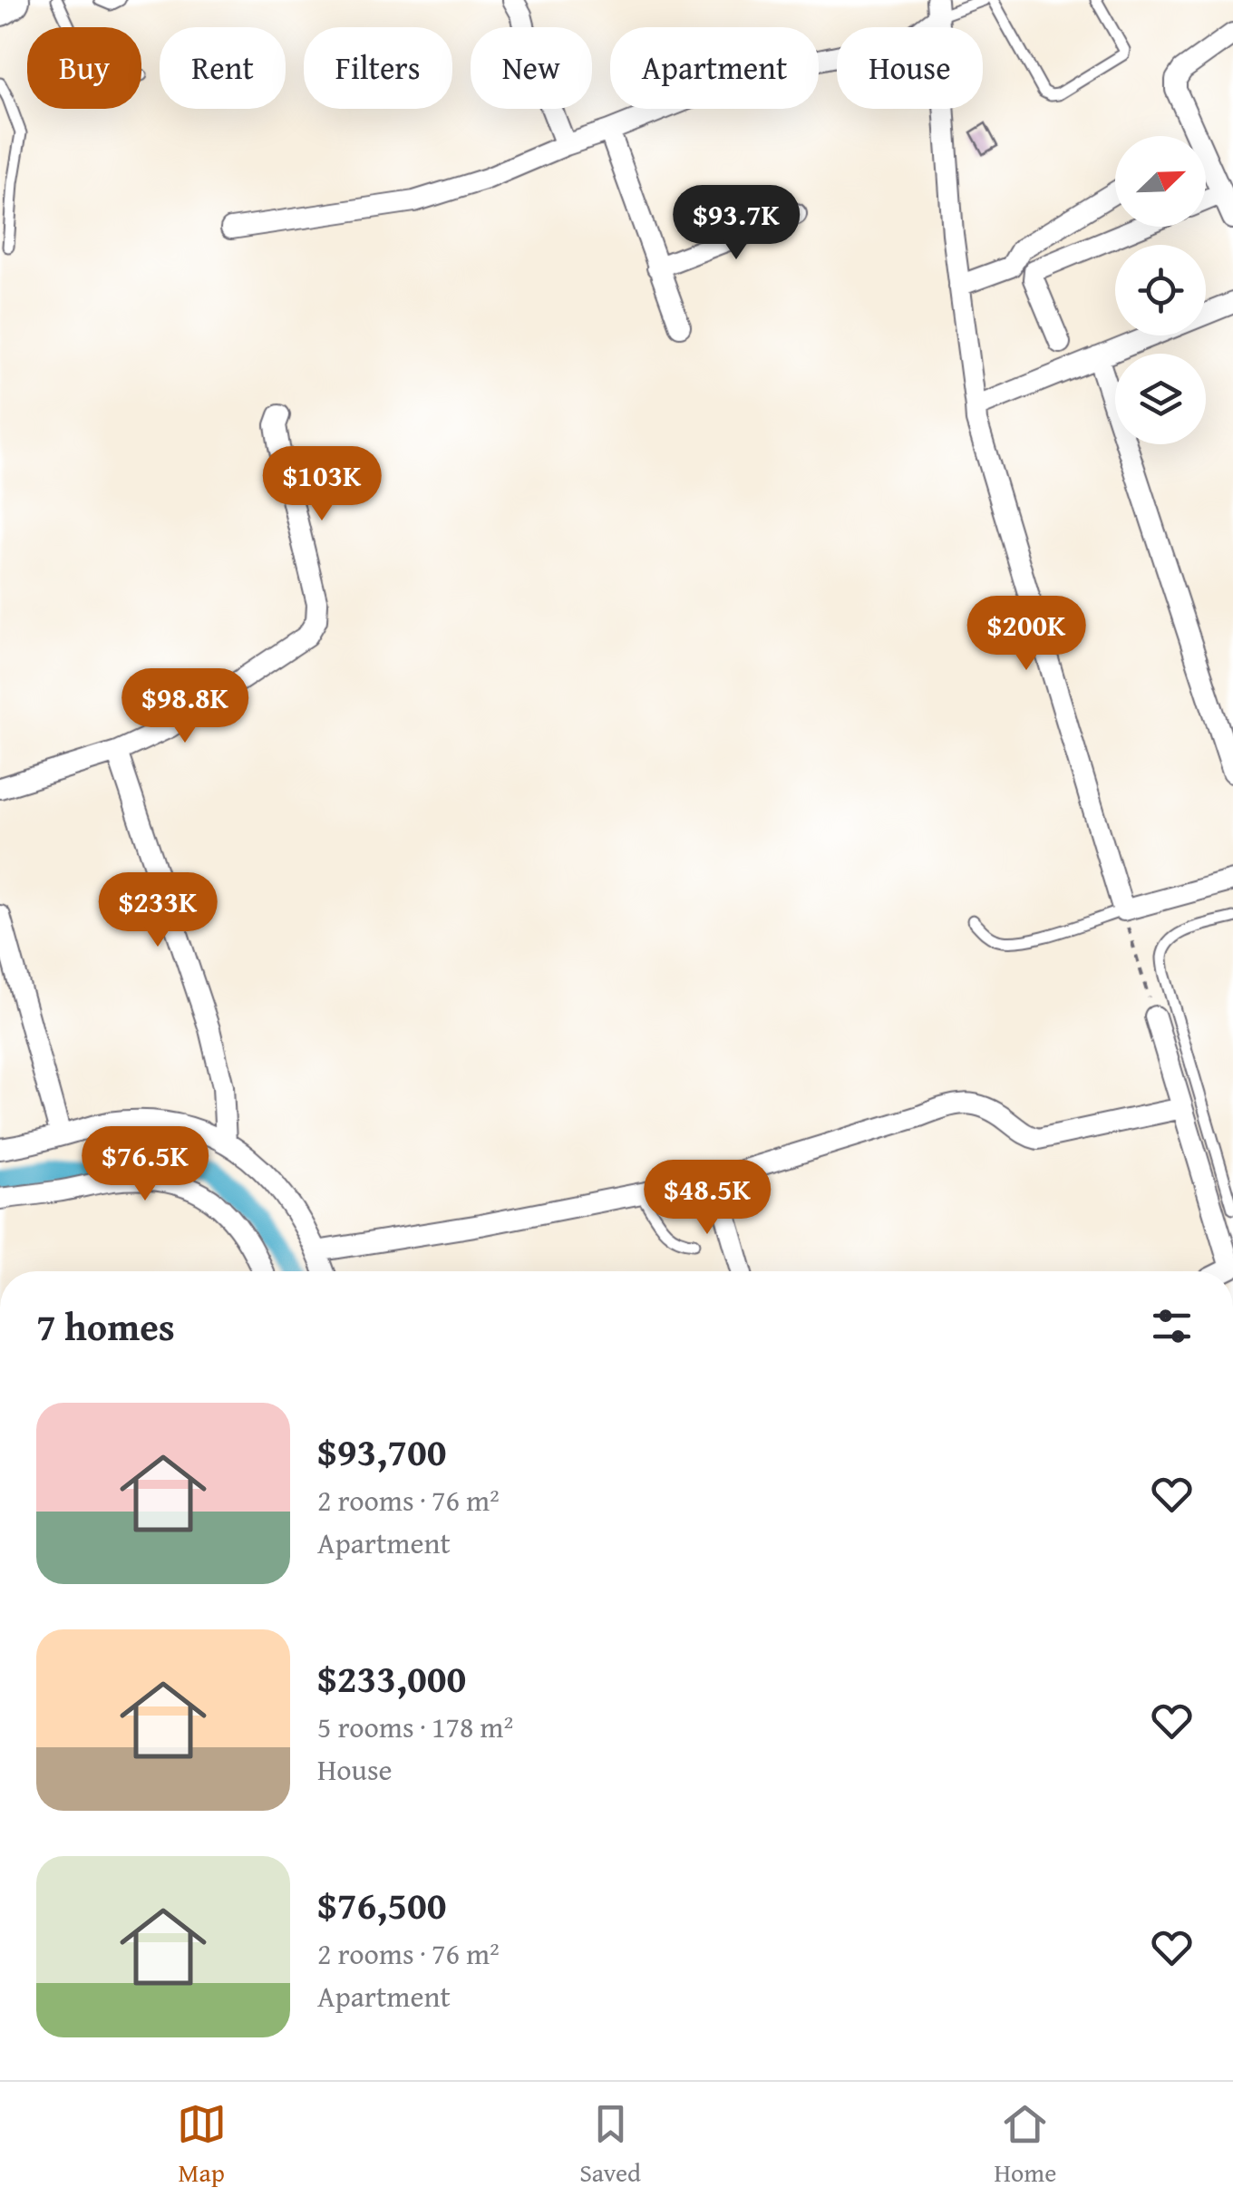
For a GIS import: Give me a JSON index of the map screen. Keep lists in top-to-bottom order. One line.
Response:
{"north":"top right","page":{"chip":["Buy","Rent","Filters","New","Apartment","House"],"price":["$93.7K","$103K","$200K","$98.8K","$233K","$76.5K","$48.5K"],"heading":"7 homes","list":[{"name":"$93,700","note":"2 rooms · 76 m² · Apartment"},{"name":"$233,000","note":"5 rooms · 178 m² · House"},{"name":"$76,500","note":"2 rooms · 76 m² · Apartment"}],"tabs":["Map","Saved","Home"]}}
